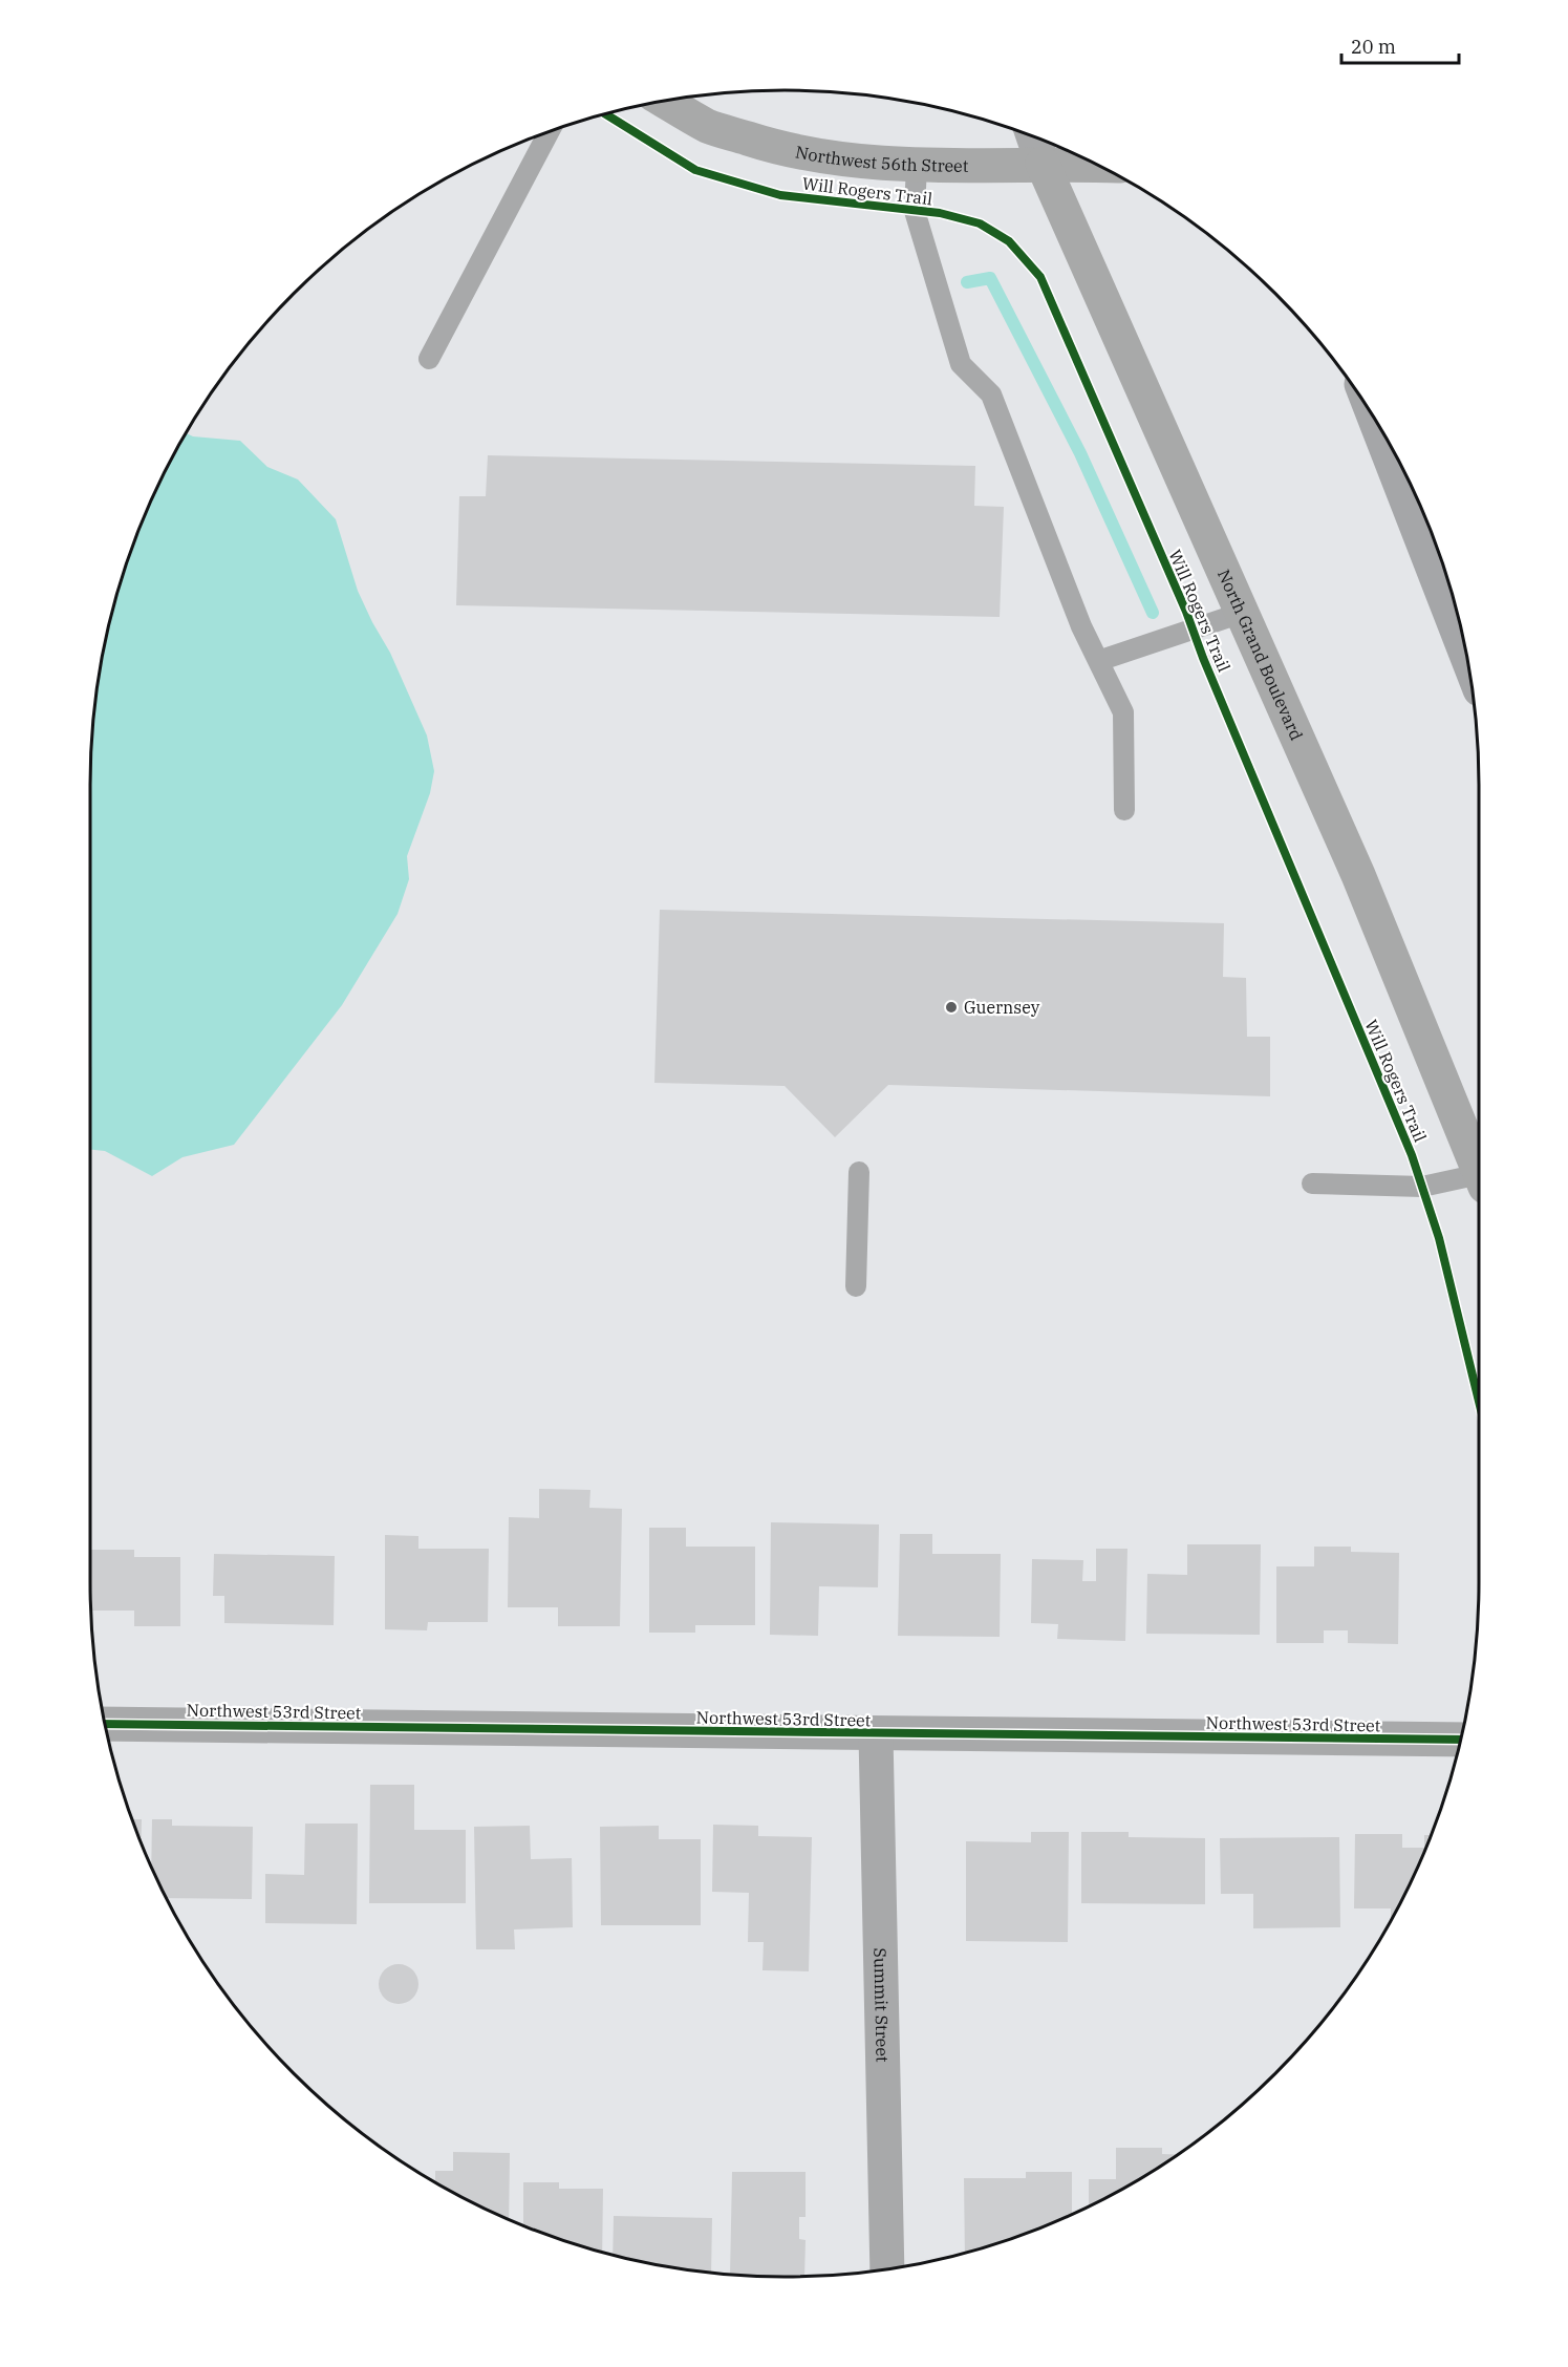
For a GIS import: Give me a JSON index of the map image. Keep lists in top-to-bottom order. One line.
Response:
{"streets":{"street":["Northwest 56th Street","North Grand Boulevard","Northwest 53rd Street","Summit Street"],"cycle path":["Will Rogers Trail"]},"crossings":[["Northwest 56th Street","North Grand Boulevard"],["Northwest 53rd Street","Summit Street"]],"places":["Guernsey"],"scale_bar":"20 m"}
